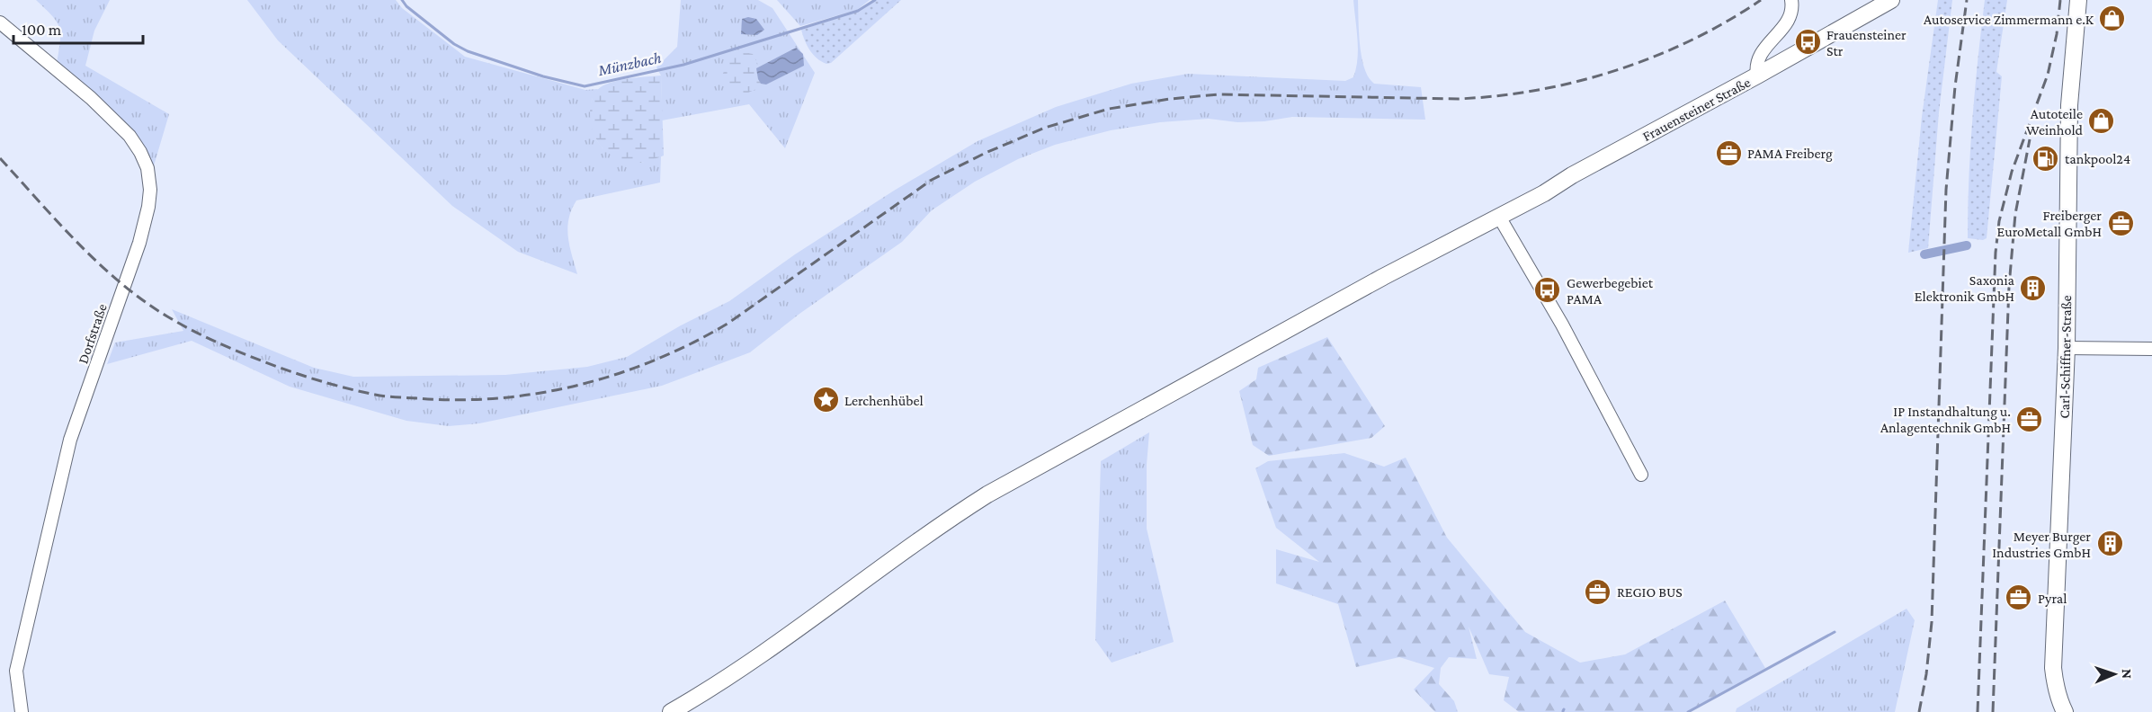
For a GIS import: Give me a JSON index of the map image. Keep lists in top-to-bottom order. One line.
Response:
{"streets":{"main road":["Frauensteiner Straße","Carl-Schiffner-Straße"],"street":["Dorfstraße"]},"water":["Münzbach"],"places":{"shop":["Autoservice Zimmermann e.K","Autoteile Weinhold"],"bus stop":["Frauensteiner Str","Gewerbegebiet PAMA"],"office":["PAMA Freiberg","Freiberger EuroMetall GmbH","IP Instandhaltung u. Anlagentechnik GmbH","REGIO BUS","Pyral"],"fuel station":["tankpool24"],"building":["Saxonia Elektronik GmbH","Meyer Burger Industries GmbH"],"place":["Lerchenhübel"]},"scale_bar":"100 m","north":"right"}
